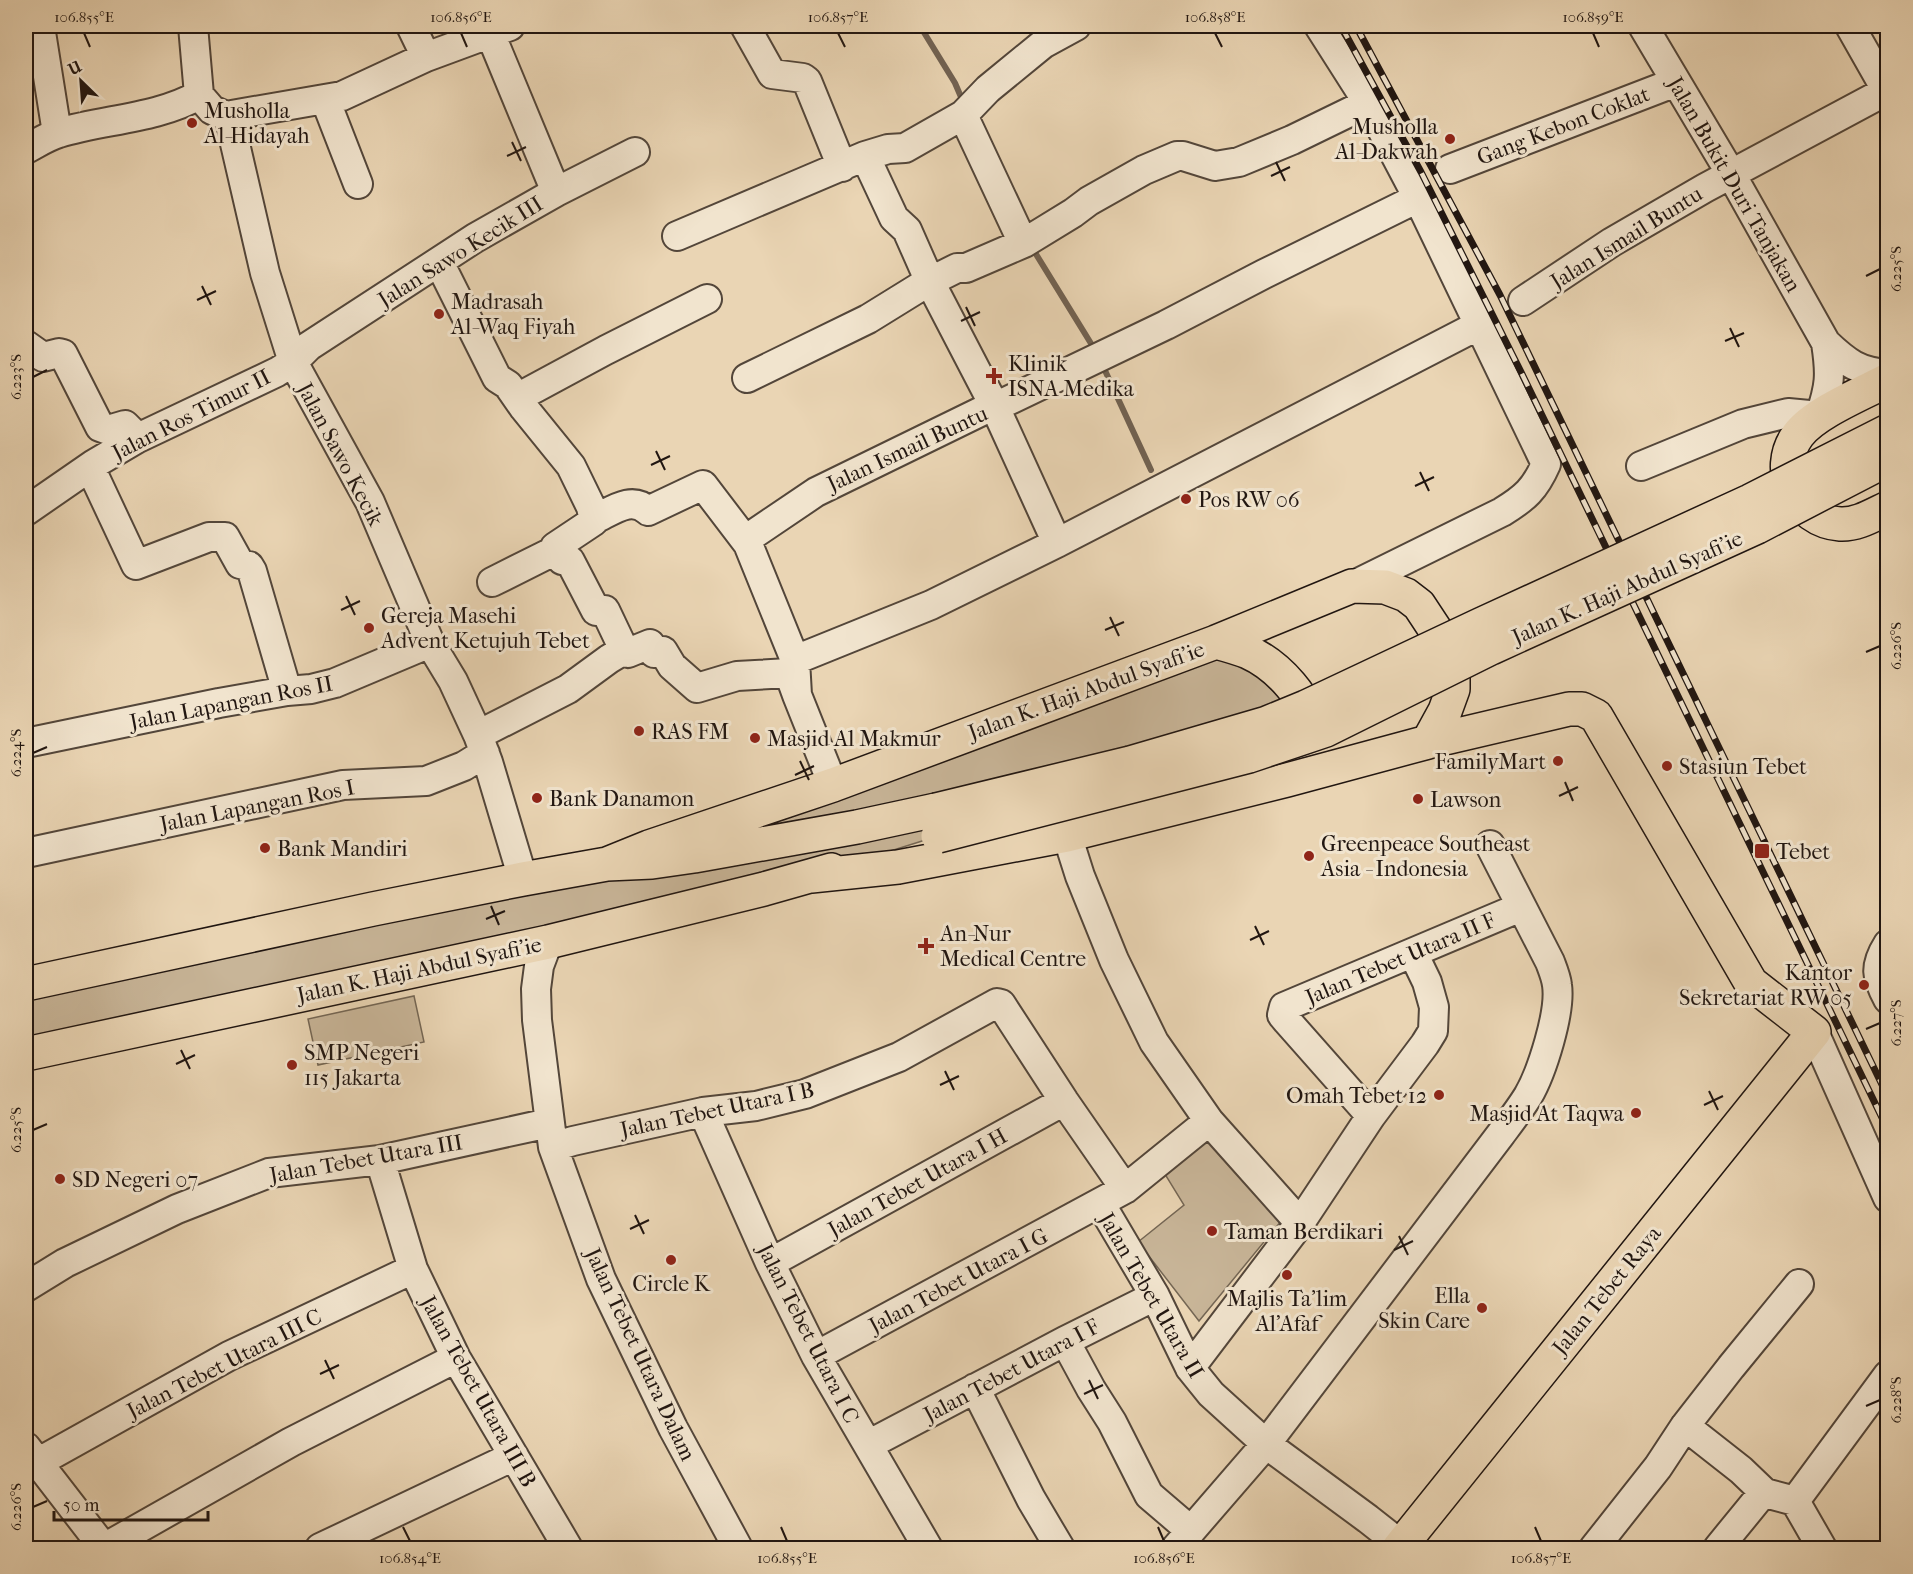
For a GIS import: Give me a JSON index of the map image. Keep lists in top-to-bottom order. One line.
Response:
{"streets":{"main road":["Jalan K. Haji Abdul Syafi'ie","Jalan Tebet Raya"],"street":["Gang Kebon Coklat","Jalan Bukit Duri Tanjakan","Jalan Ismail Buntu","Jalan Sawo Kecik III","Jalan Ros Timur II","Jalan Sawo Kecik","Jalan Lapangan Ros II","Jalan Lapangan Ros I","Jalan Tebet Utara II F","Jalan Tebet Utara I B","Jalan Tebet Utara III","Jalan Tebet Utara I H","Jalan Tebet Utara I G","Jalan Tebet Utara II","Jalan Tebet Utara I C","Jalan Tebet Utara Dalam","Jalan Tebet Utara III C","Jalan Tebet Utara I F","Jalan Tebet Utara III B"]},"crossings":[["Gang Kebon Coklat","Jalan Bukit Duri Tanjakan"],["Jalan Bukit Duri Tanjakan","Jalan Ismail Buntu"],["Jalan Sawo Kecik III","Jalan Ros Timur II"],["Jalan Sawo Kecik III","Jalan Sawo Kecik"],["Jalan Ros Timur II","Jalan Sawo Kecik"],["Jalan Sawo Kecik","Jalan K. Haji Abdul Syafi'ie"],["Jalan Sawo Kecik","Jalan Lapangan Ros II"],["Jalan Sawo Kecik","Jalan Lapangan Ros I"],["Jalan K. Haji Abdul Syafi'ie","Jalan Tebet Raya"],["Jalan K. Haji Abdul Syafi'ie","Jalan Tebet Utara Dalam"],["Jalan Tebet Utara I B","Jalan Tebet Utara III"],["Jalan Tebet Utara I B","Jalan Tebet Utara I H"],["Jalan Tebet Utara I B","Jalan Tebet Utara I G"],["Jalan Tebet Utara I B","Jalan Tebet Utara I C"],["Jalan Tebet Utara I B","Jalan Tebet Utara Dalam"],["Jalan Tebet Utara III","Jalan Tebet Utara Dalam"],["Jalan Tebet Utara III","Jalan Tebet Utara III B"],["Jalan Tebet Utara I H","Jalan Tebet Utara I C"],["Jalan Tebet Utara I G","Jalan Tebet Utara II"],["Jalan Tebet Utara I G","Jalan Tebet Utara I C"],["Jalan Tebet Raya","Jalan Tebet Utara II"],["Jalan Tebet Utara II","Jalan Tebet Utara I F"],["Jalan Tebet Utara I C","Jalan Tebet Utara I F"],["Jalan Tebet Utara III C","Jalan Tebet Utara III B"]],"places":{"other":["Musholla Al-Hidayah","Musholla Al-Dakwah","Madrasah Al-Waq Fiyah","Pos RW 06","Gereja Masehi Advent Ketujuh Tebet","RAS FM","Masjid Al Makmur","FamilyMart","Stasiun Tebet","Bank Danamon","Lawson","Bank Mandiri","Greenpeace Southeast Asia - Indonesia","Kantor Sekretariat RW 05","SMP Negeri 115 Jakarta","Omah Tebet 12","Masjid At Taqwa","SD Negeri 07","Taman Berdikari","Circle K","Majlis Ta'lim Al'Afaf","Ella Skin Care"],"health":["Klinik ISNA Medika","An-Nur Medical Centre"],"transit":["Tebet"]},"scale_bar":"50 m","north":"top left","coordinates":["106.855°E","106.856°E","106.857°E","106.858°E","106.859°E","6.225°S","6.223°S","6.226°S","6.224°S","6.227°S","6.228°S","106.854°E"]}
